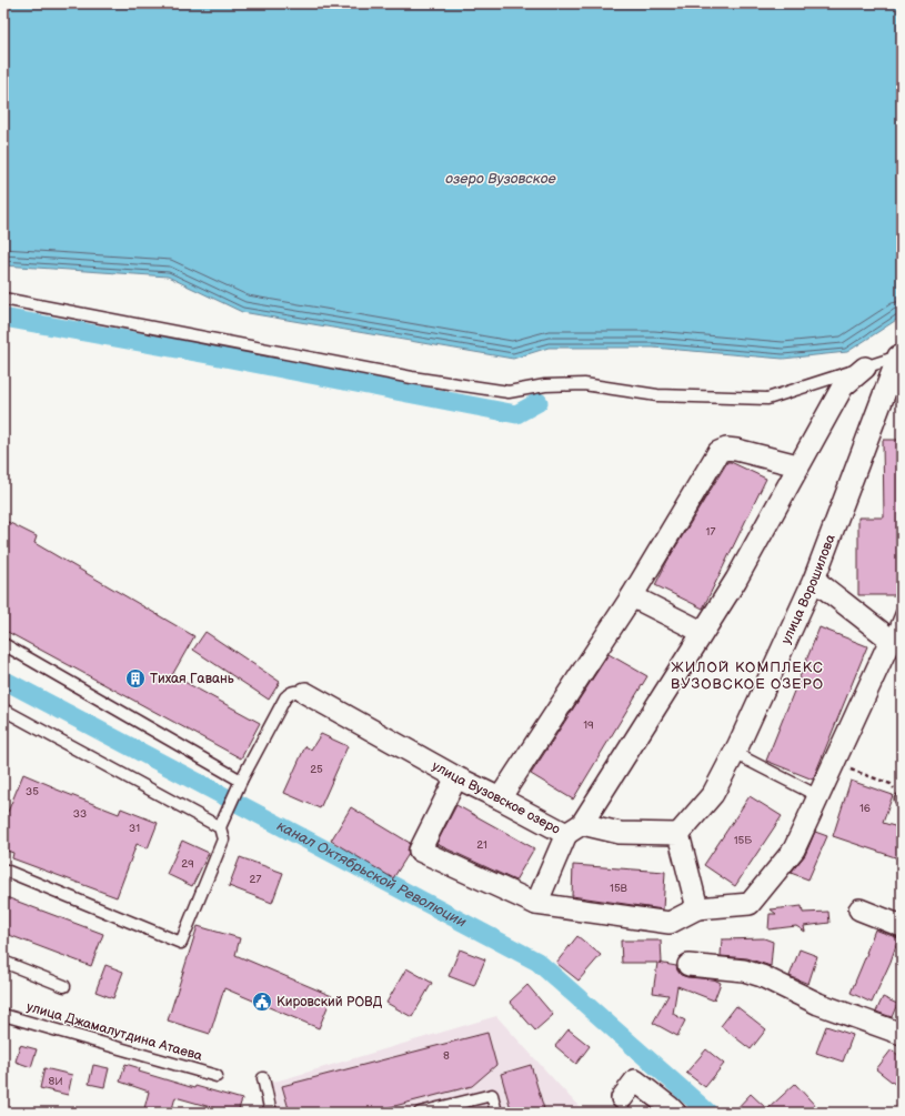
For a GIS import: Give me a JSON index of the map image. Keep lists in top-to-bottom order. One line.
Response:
{"streets":{"street":["улица Ворошилова","улица Вузовское озеро"],"lane":["улица Джамалутдина Атаева"]},"districts":["ЖИЛОЙ КОМПЛЕКС ВУЗОВСКОЕ ОЗЕРО"],"water":["озеро Вузовское","канал Октябрьской Революции"],"places":{"building":["Тихая Гавань"],"public building":["Кировский РОВД"]},"house_numbers":["17","19","25","35","16","33","31","15Б","21","29","27","15В","8","8И"]}
